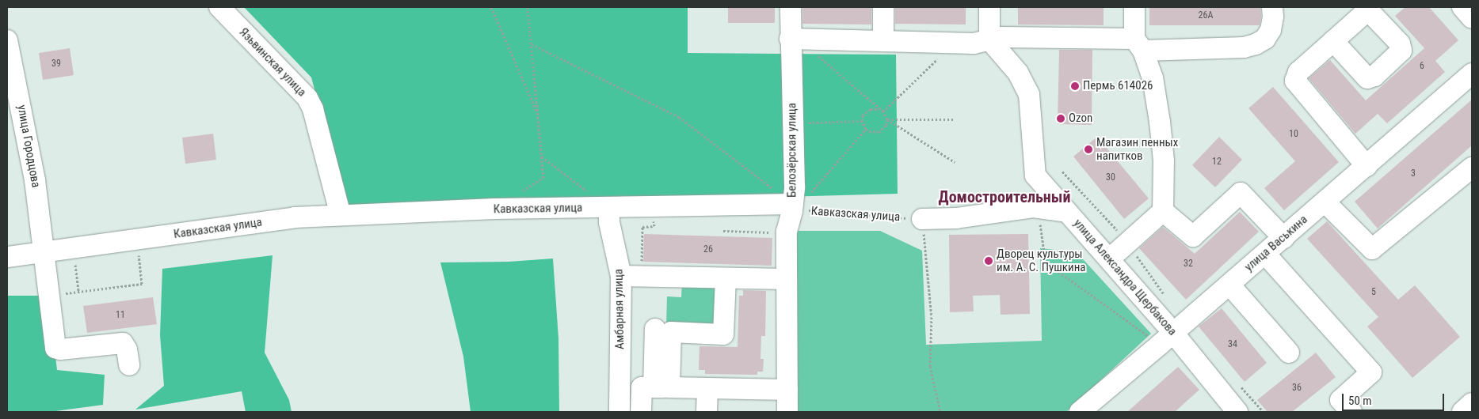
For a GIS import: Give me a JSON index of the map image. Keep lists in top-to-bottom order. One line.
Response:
{"streets":{"street":["Язьвинская улица","улица Городцова","Белозёрская улица","Кавказская улица","улица Васькина","улица Александра Щербакова","Амбарная улица"]},"crossings":[["Язьвинская улица","Кавказская улица"],["улица Городцова","Кавказская улица"],["Белозёрская улица","Кавказская улица"],["Кавказская улица","Амбарная улица"],["улица Васькина","улица Александра Щербакова"]],"districts":["Домостроительный"],"places":["Пермь 614026","Ozon","Магазин пенных напитков","Дворец культуры им. А. С. Пушкина"],"house_numbers":["26А","39","6","10","12","3","30","26","32","5","11","34","36"],"scale_bar":"50 m"}
